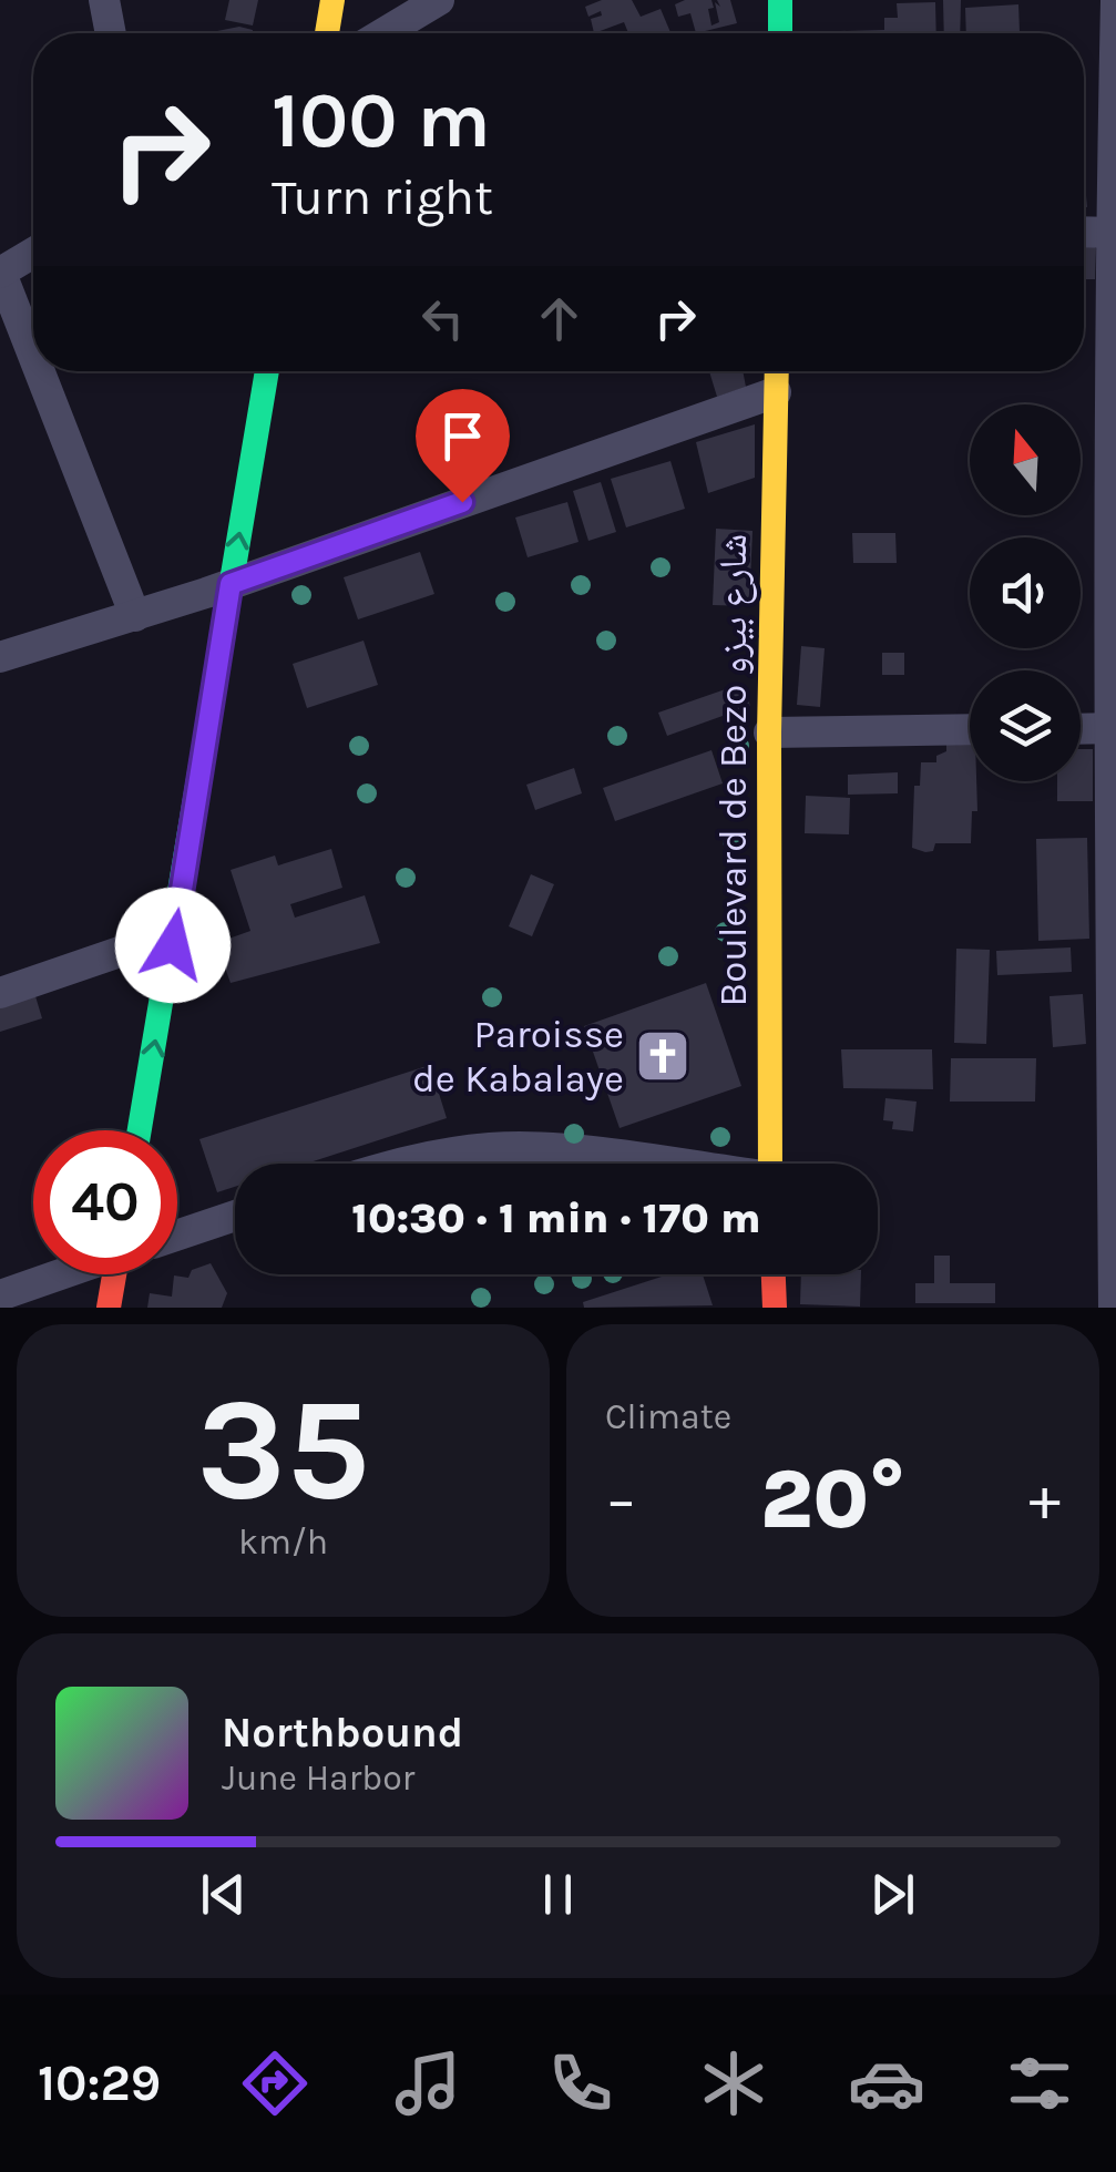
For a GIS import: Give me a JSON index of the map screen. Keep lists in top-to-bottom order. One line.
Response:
{"streets":{"street":["Boulevard de Bezo شارع بيزو"]},"places":{"church":["Paroisse de Kabalaye"]},"north":"top","page":{"turn":["100 m","Turn right"],"limit":"40","trip":"10:30 · 1 min · 170 m","tile":[["35","km/h"],"Climate"],"heat":["−","20°","+"],"song":["Northbound","June Harbor"],"tabs":"10:29"}}
